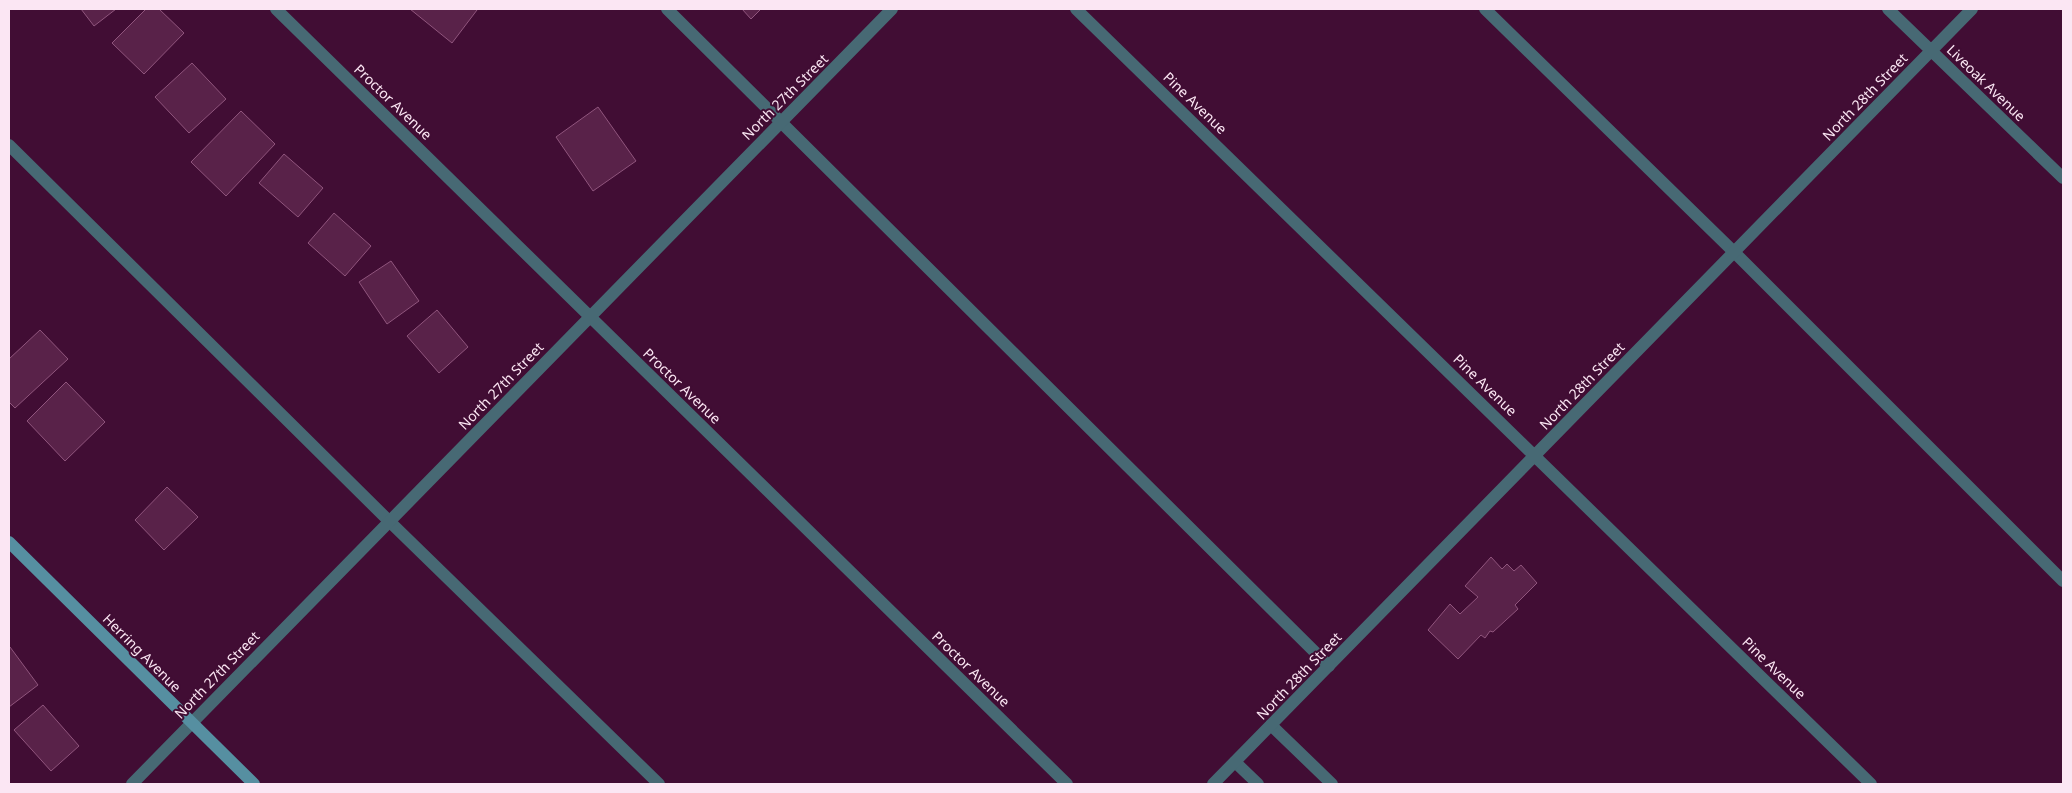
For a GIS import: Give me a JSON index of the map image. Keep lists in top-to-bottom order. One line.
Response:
{"streets":{"main road":["Herring Avenue"],"street":["Liveoak Avenue","North 27th Street","North 28th Street","Proctor Avenue","Pine Avenue"]},"crossings":[["Liveoak Avenue","North 28th Street"],["North 27th Street","Proctor Avenue"],["North 27th Street","Herring Avenue"],["North 28th Street","Pine Avenue"]]}
